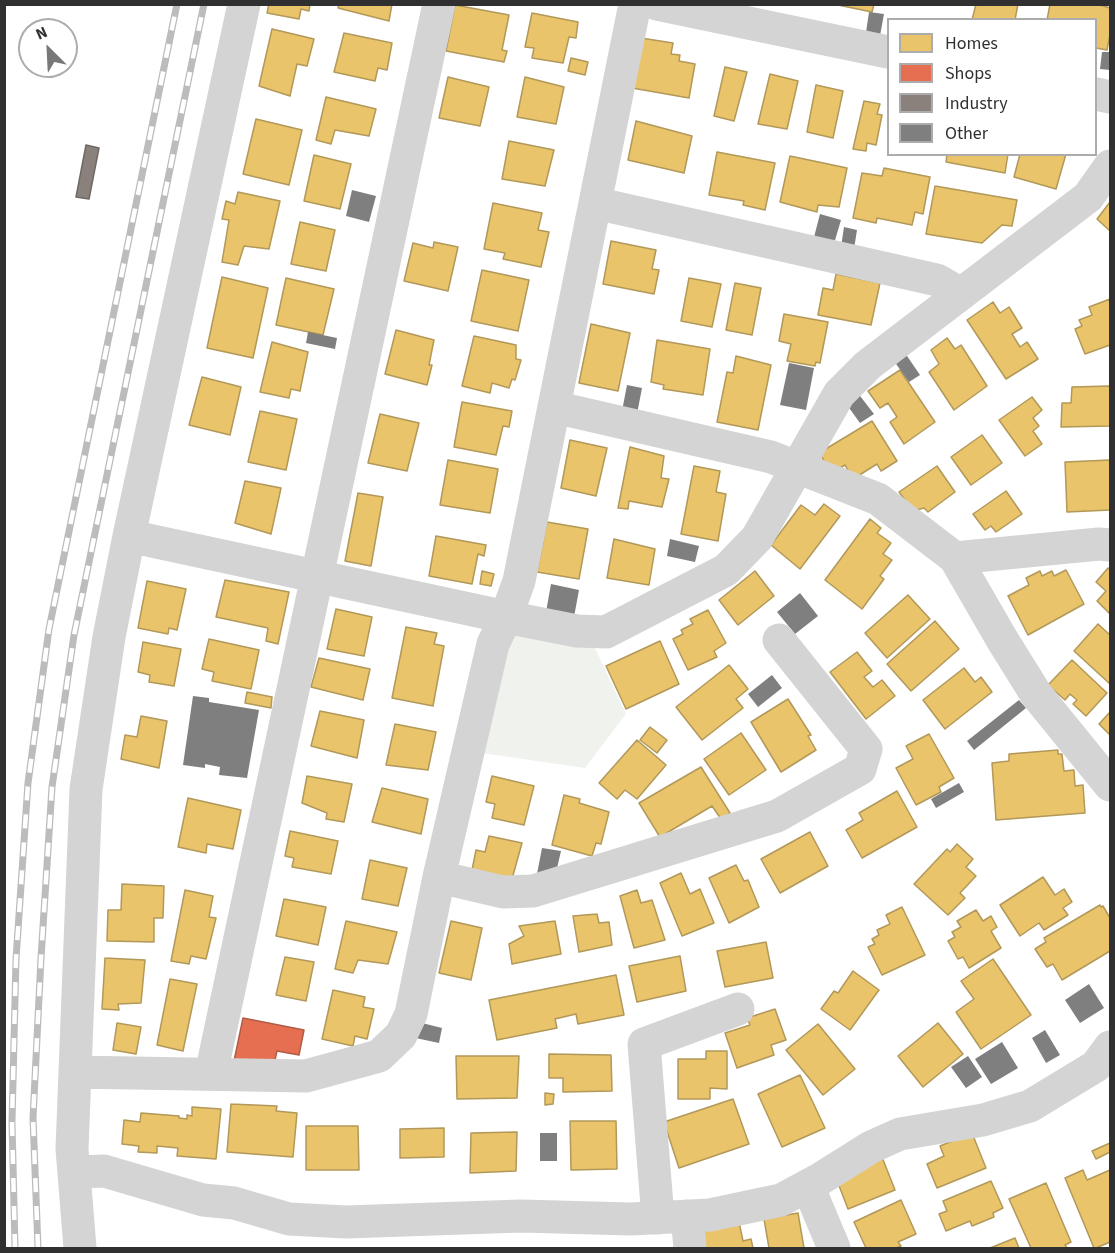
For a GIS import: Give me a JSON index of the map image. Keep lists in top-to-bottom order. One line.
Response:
{"legend":["Homes","Shops","Industry","Other"],"north":"top left"}
